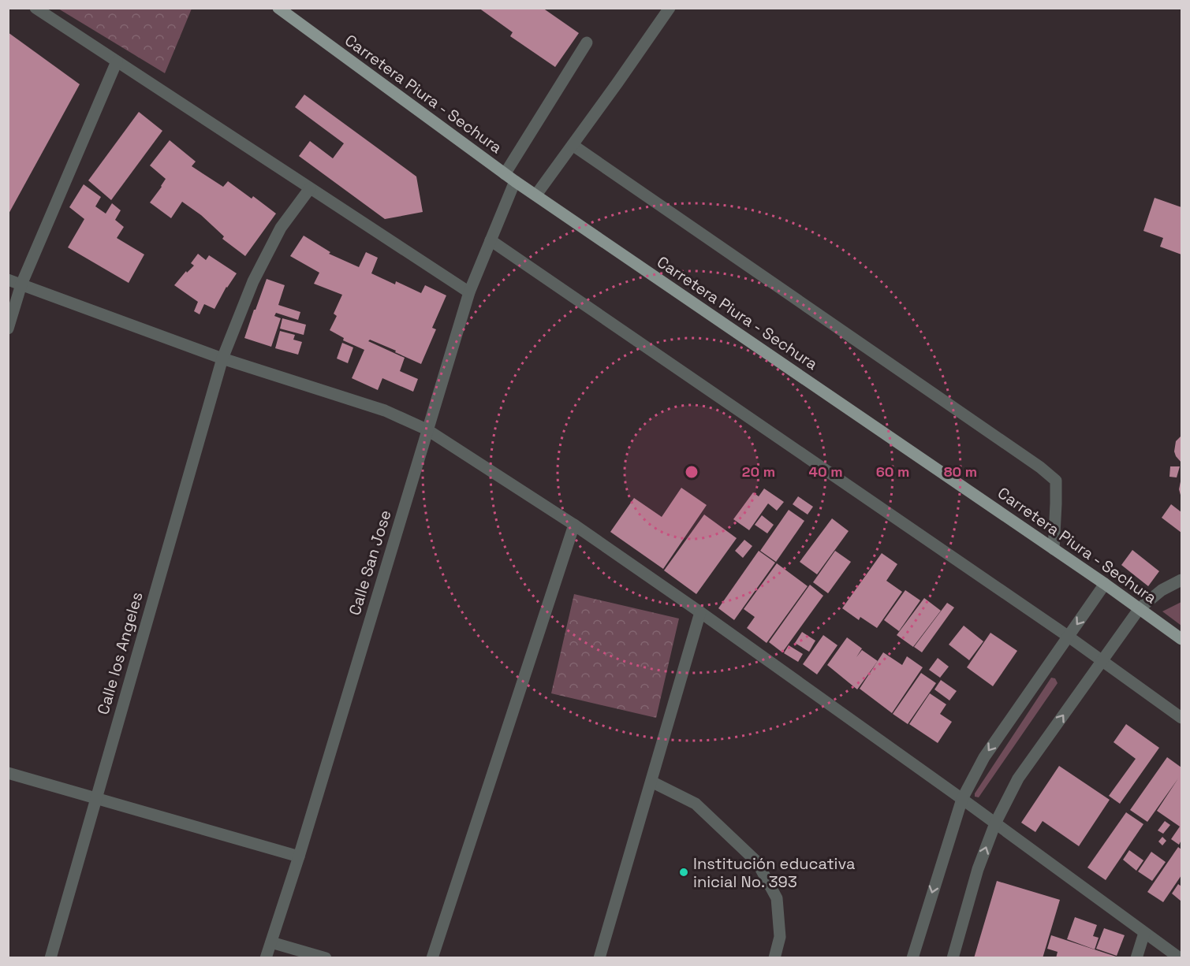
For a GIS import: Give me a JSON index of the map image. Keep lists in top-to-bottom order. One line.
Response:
{"streets":{"main road":["Carretera Piura - Sechura"],"street":["Calle San Jose","Calle los Angeles"]},"crossings":[["Carretera Piura - Sechura","Calle San Jose"]],"places":["Institución educativa inicial No. 393"],"rings":["20 m","40 m","60 m","80 m"]}
